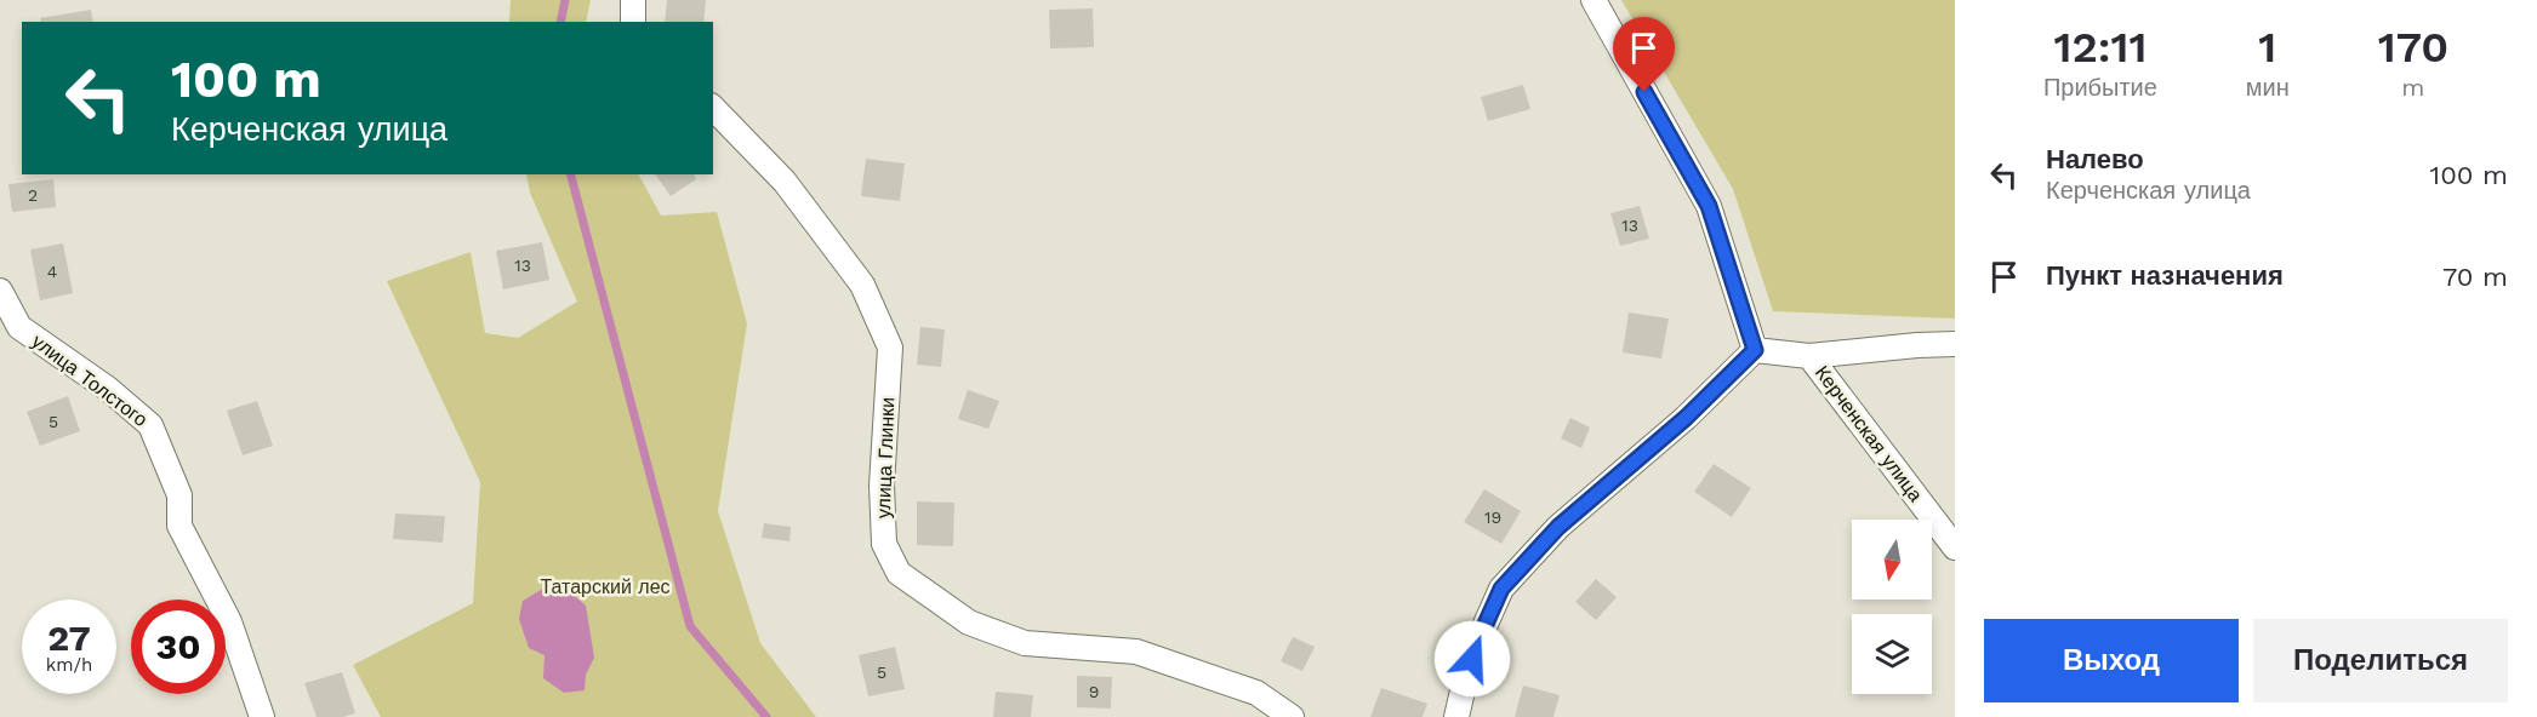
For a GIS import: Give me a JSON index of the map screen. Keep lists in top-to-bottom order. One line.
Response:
{"streets":{"street":["улица Толстого","Керченская улица","улица Глинки"]},"parks":["Татарский лес"],"house_numbers":["2","13","13","4","5","19","5","9"],"north":"bottom","page":{"eta":["12:11","Прибытие","1","мин","170","m"],"turn":["100 m","Керченская улица"],"list":[{"name":"Налево","note":"Керченская улица","value":"100 m"},{"name":"Пункт назначения","value":"70 m"}],"speed":"27 km/h","limit":"30","buttons":["Выход","Поделиться"]}}
